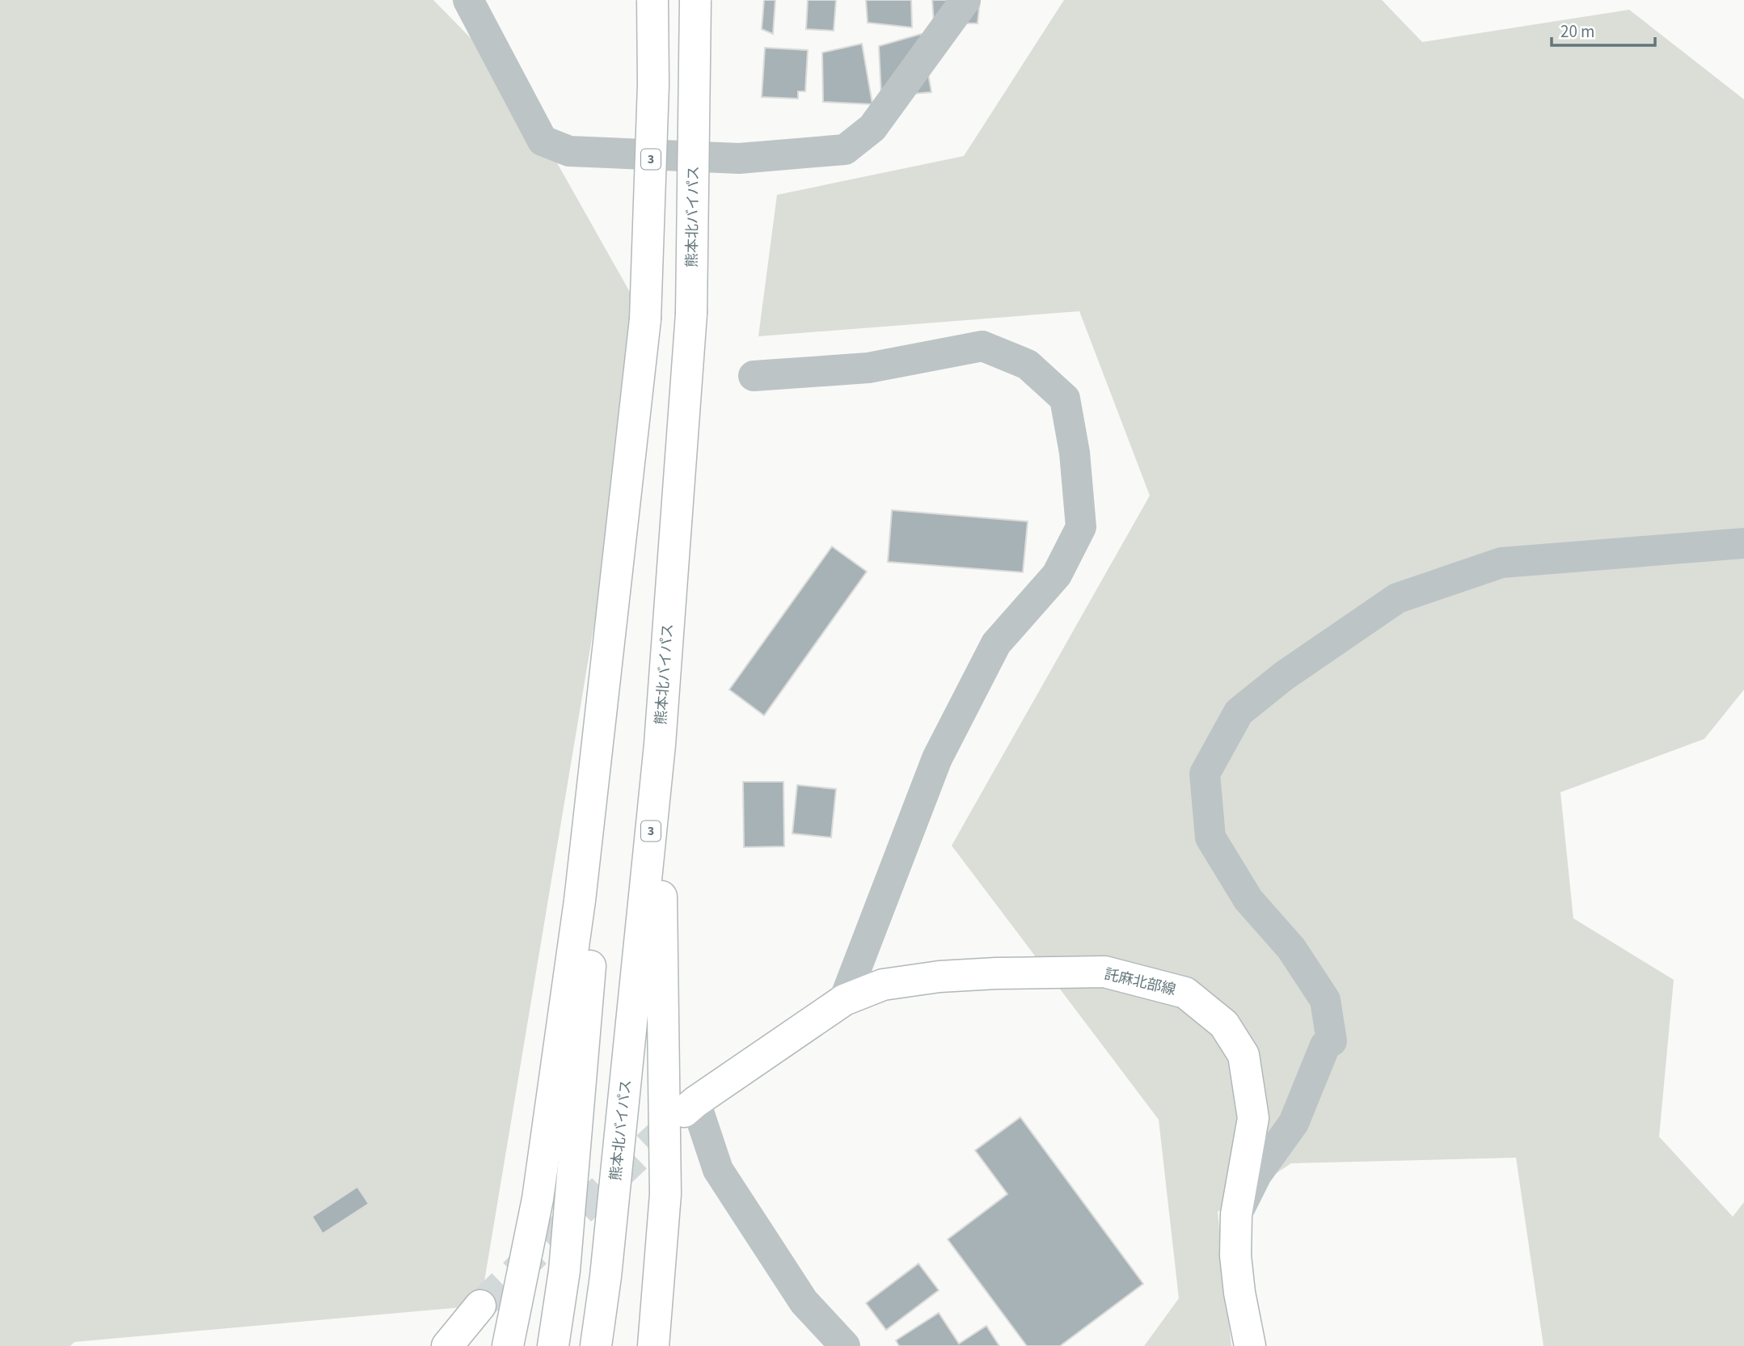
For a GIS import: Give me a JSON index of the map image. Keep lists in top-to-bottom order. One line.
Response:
{"streets":{"main road":["3","熊本北バイパス","託麻北部線"]},"scale_bar":"20 m"}
